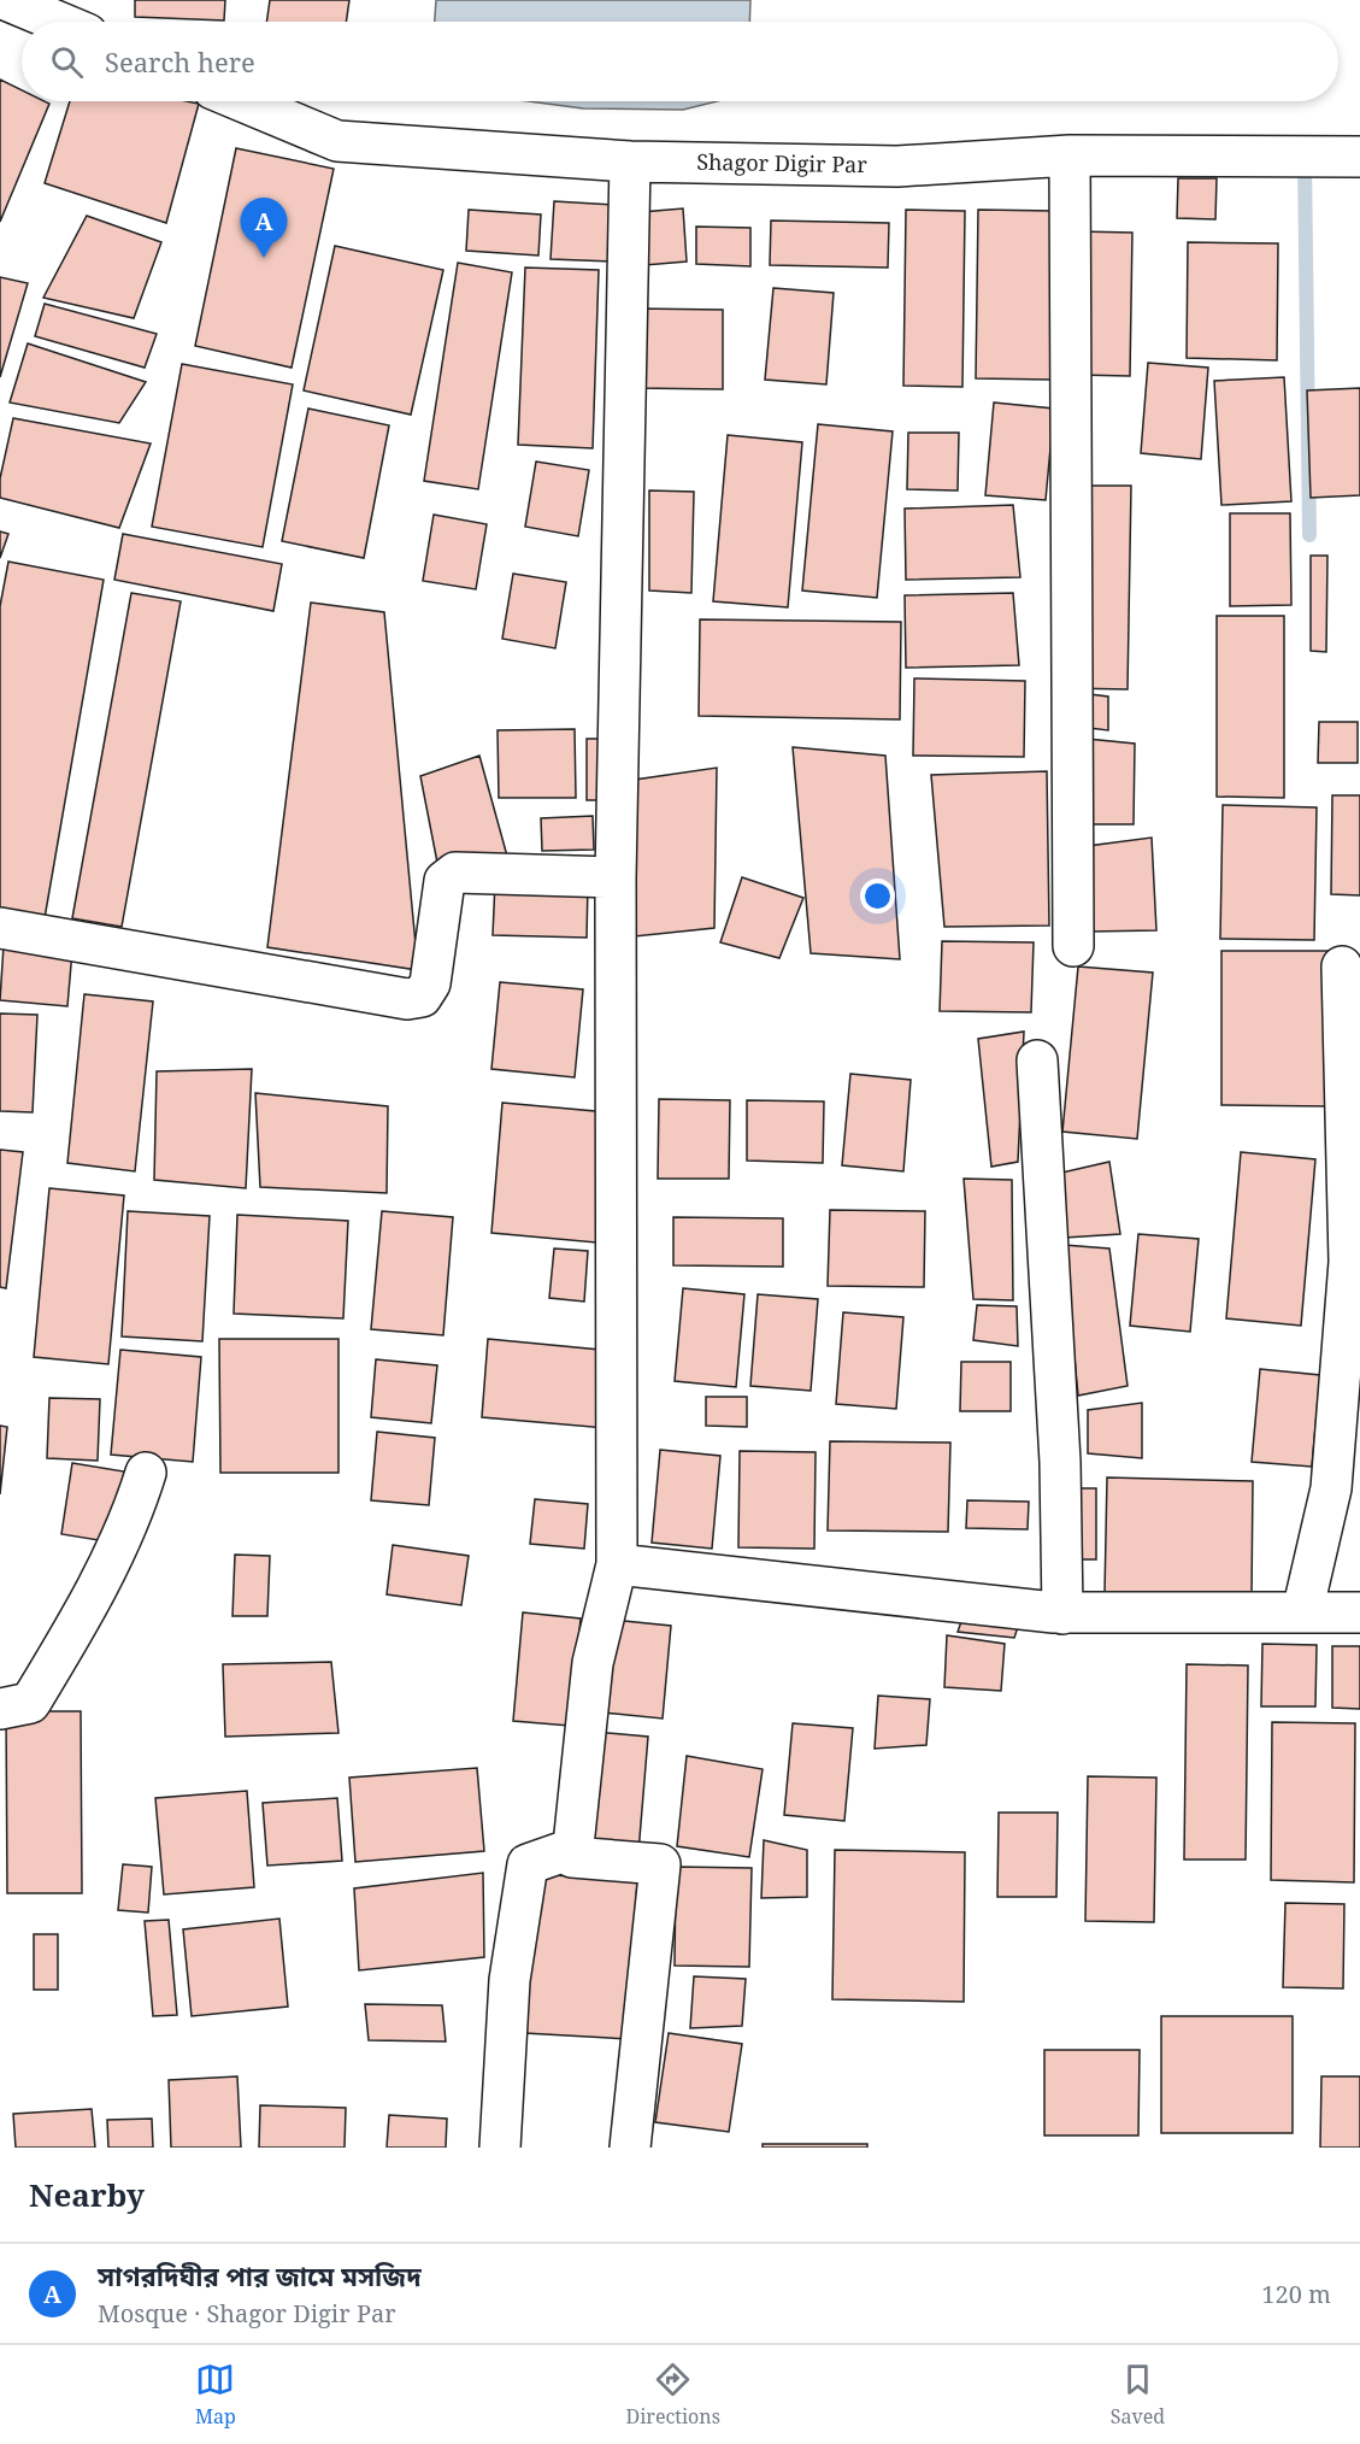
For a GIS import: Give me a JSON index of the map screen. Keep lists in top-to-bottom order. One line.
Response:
{"streets":{"street":["Shagor Digir Par"]},"page":{"search":"Search here","pins":"A","heading":"Nearby","list":[{"mark":"A","name":"সাগরদিঘীর পার জামে মসজিদ","note":"Mosque · Shagor Digir Par","value":"120 m"}],"nav":["Map","Directions","Saved"]}}
